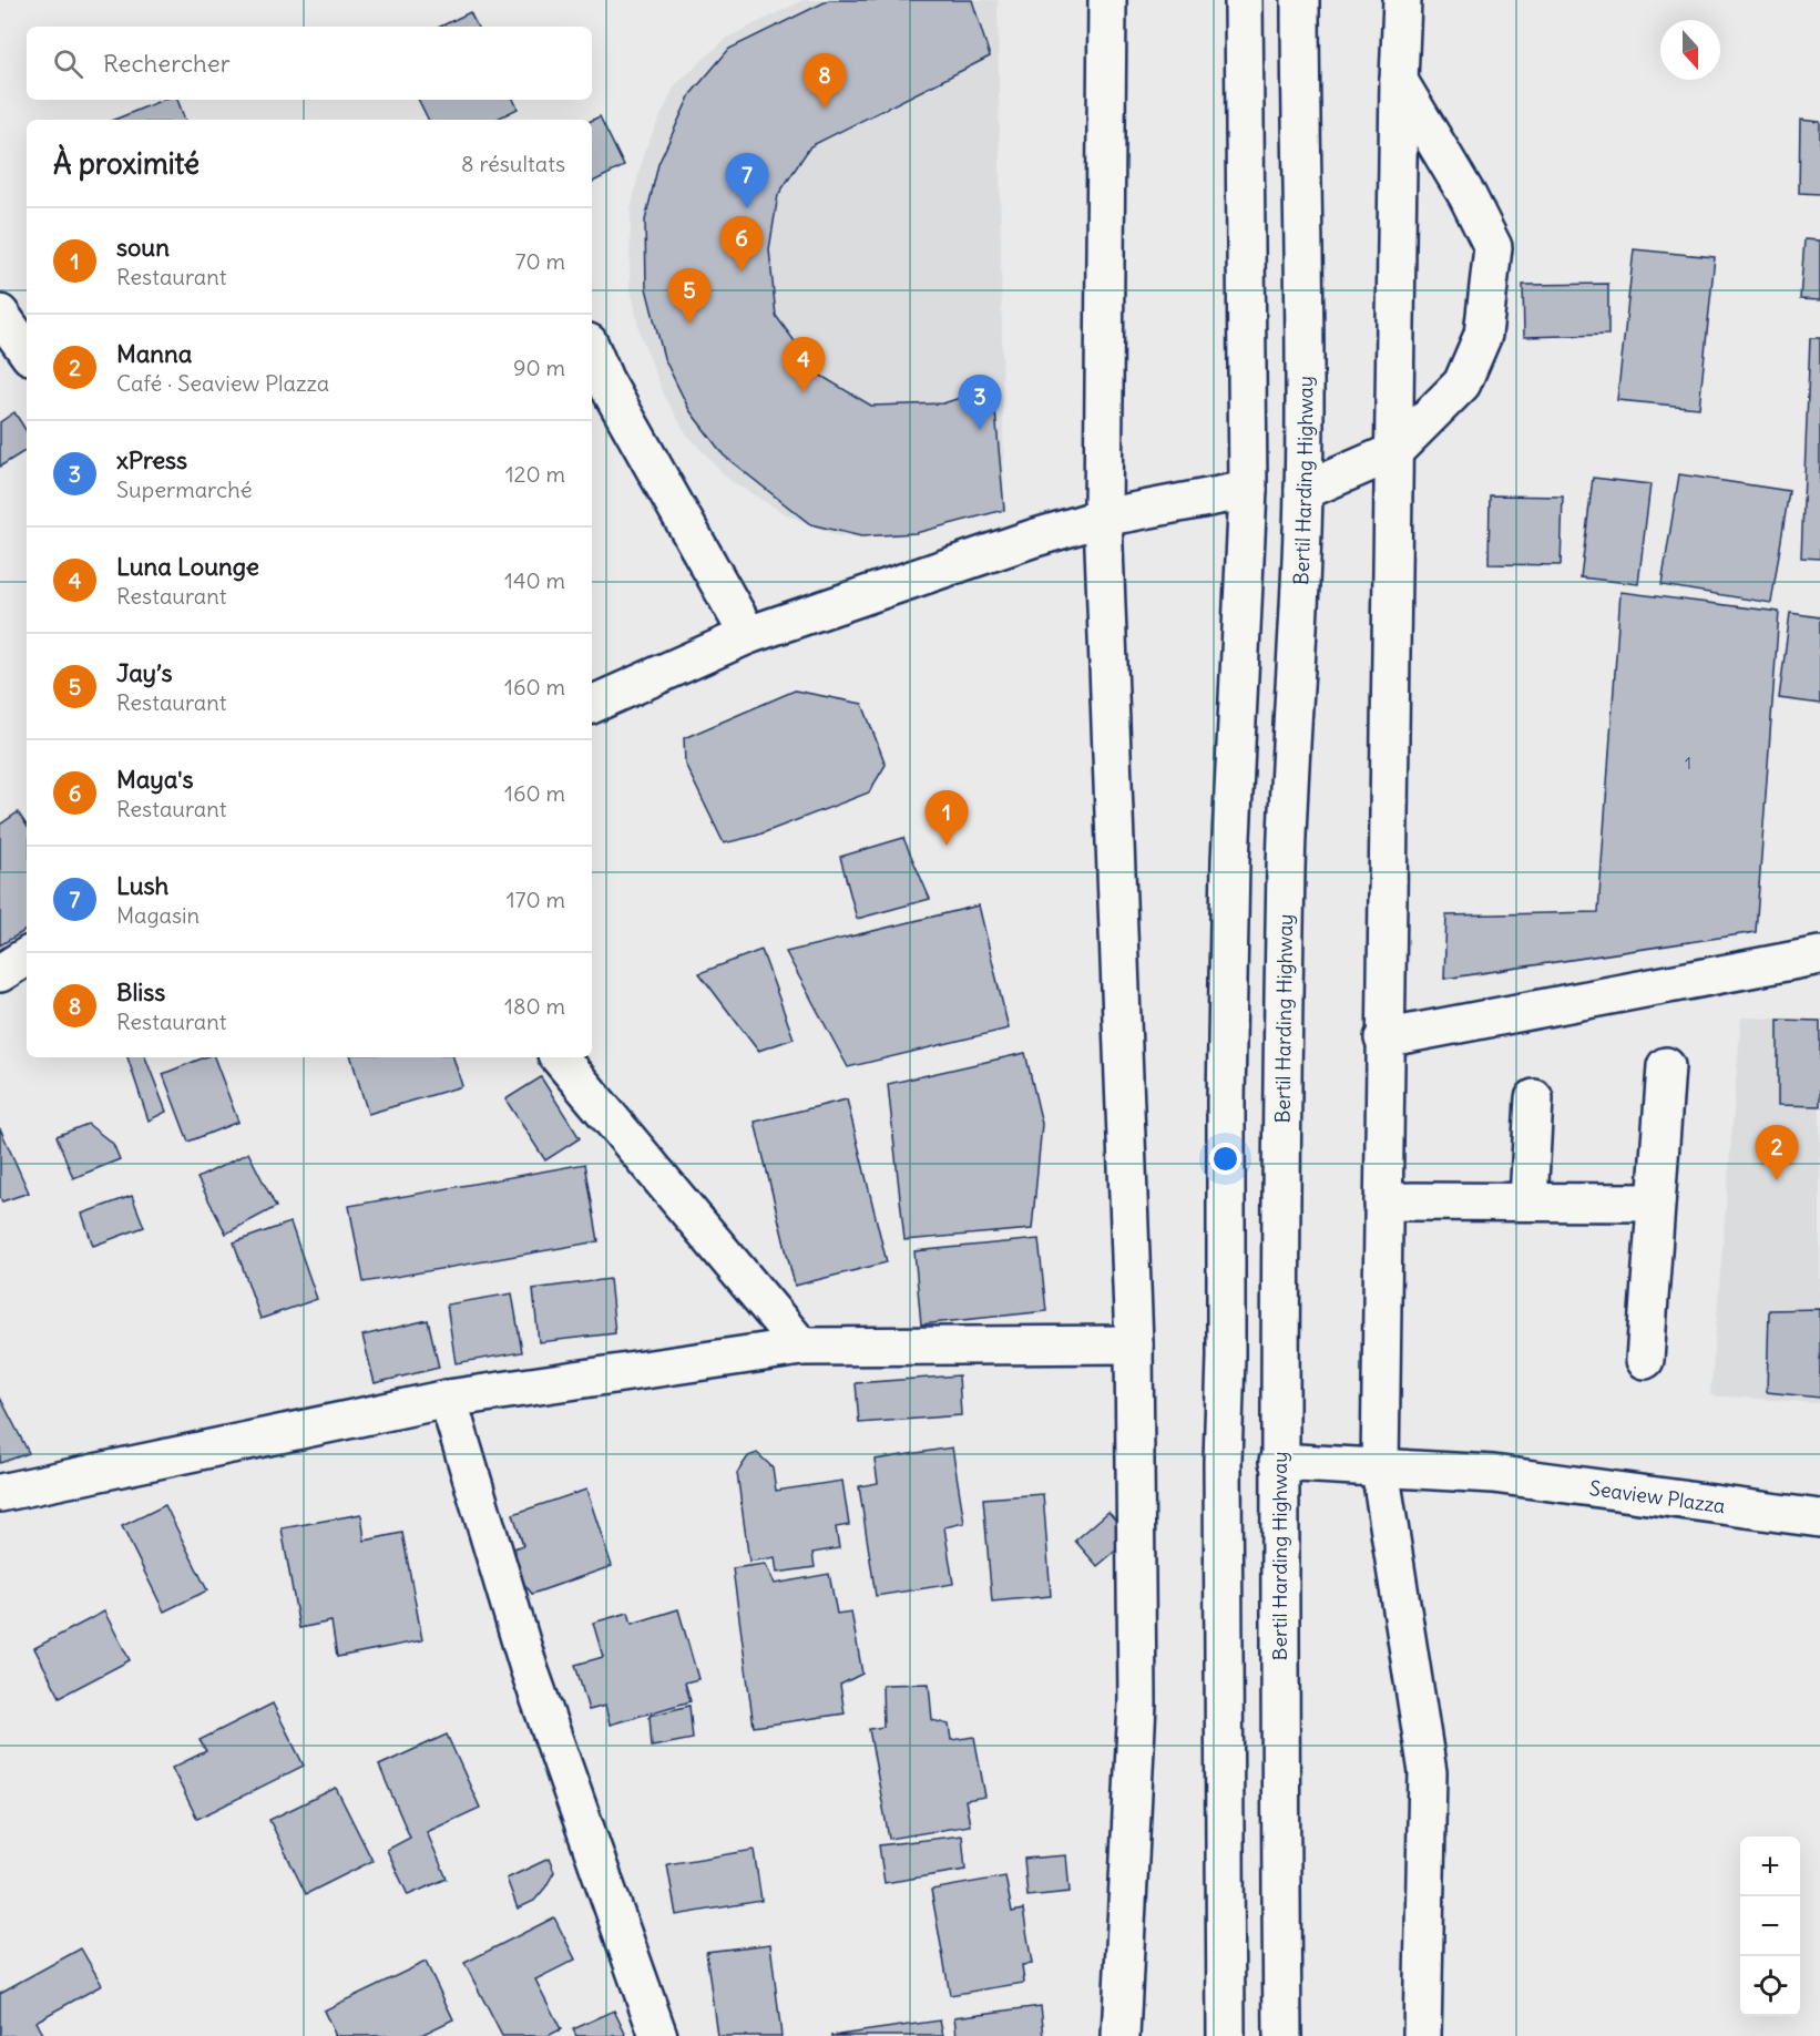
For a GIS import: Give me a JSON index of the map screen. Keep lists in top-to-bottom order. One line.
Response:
{"streets":{"street":["Bertil Harding Highway","Seaview Plazza"]},"crossings":[["Bertil Harding Highway","Seaview Plazza"]],"house_numbers":["1"],"north":"bottom","page":{"search":"Rechercher","pins":["8","7","6","5","4","3","1","2"],"heading":["À proximité","8 résultats"],"list":[{"mark":"1","name":"soun","note":"Restaurant","value":"70 m"},{"mark":"2","name":"Manna","note":"Café · Seaview Plazza","value":"90 m"},{"mark":"3","name":"xPress","note":"Supermarché","value":"120 m"},{"mark":"4","name":"Luna Lounge","note":"Restaurant","value":"140 m"},{"mark":"5","name":"Jay’s","note":"Restaurant","value":"160 m"},{"mark":"6","name":"Maya's","note":"Restaurant","value":"160 m"},{"mark":"7","name":"Lush","note":"Magasin","value":"170 m"},{"mark":"8","name":"Bliss","note":"Restaurant","value":"180 m"}],"map_buttons":["+","−"]}}
